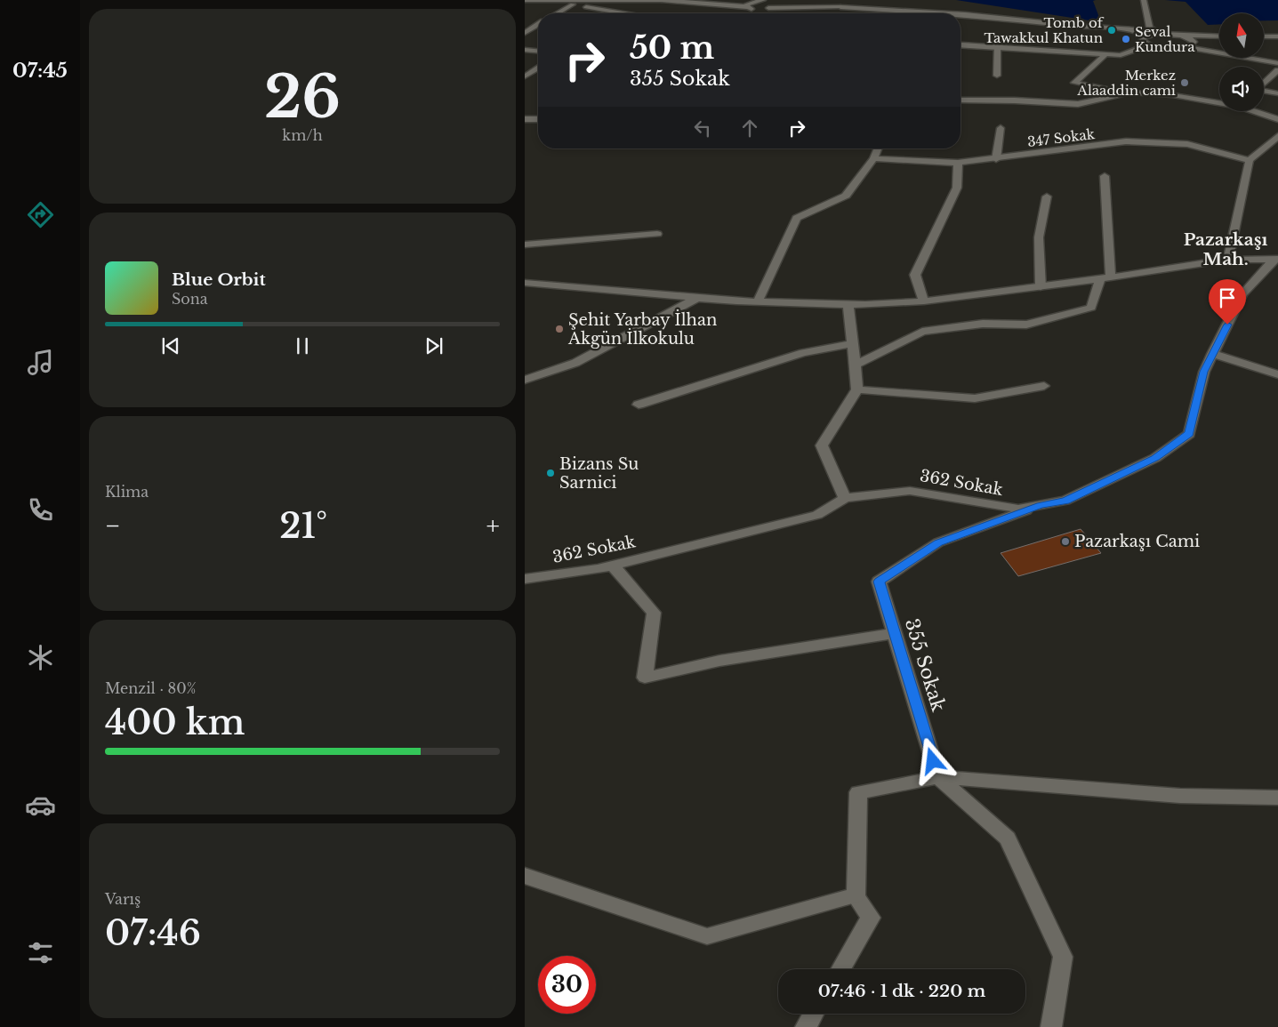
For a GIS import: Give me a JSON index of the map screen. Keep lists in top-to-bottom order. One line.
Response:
{"streets":{"street":["347 Sokak","362 Sokak","355 Sokak"]},"crossings":[["362 Sokak","355 Sokak"]],"districts":["Pazarkaşı Mah."],"places":["Tomb of Tawakkul Khatun","Seval Kundura","Merkez Alaaddin cami","Şehit Yarbay İlhan Akgün İlkokulu","Bizans Su Sarnici","Pazarkaşı Cami"],"north":"top","page":{"tabs":"07:45","tile":[["26","km/h"],"Klima",["Menzil · 80%","400 km"],["Varış","07:46"]],"turn":["50 m","355 Sokak"],"song":["Blue Orbit","Sona"],"heat":["−","21°","+"],"limit":"30","trip":"07:46 · 1 dk · 220 m"}}
